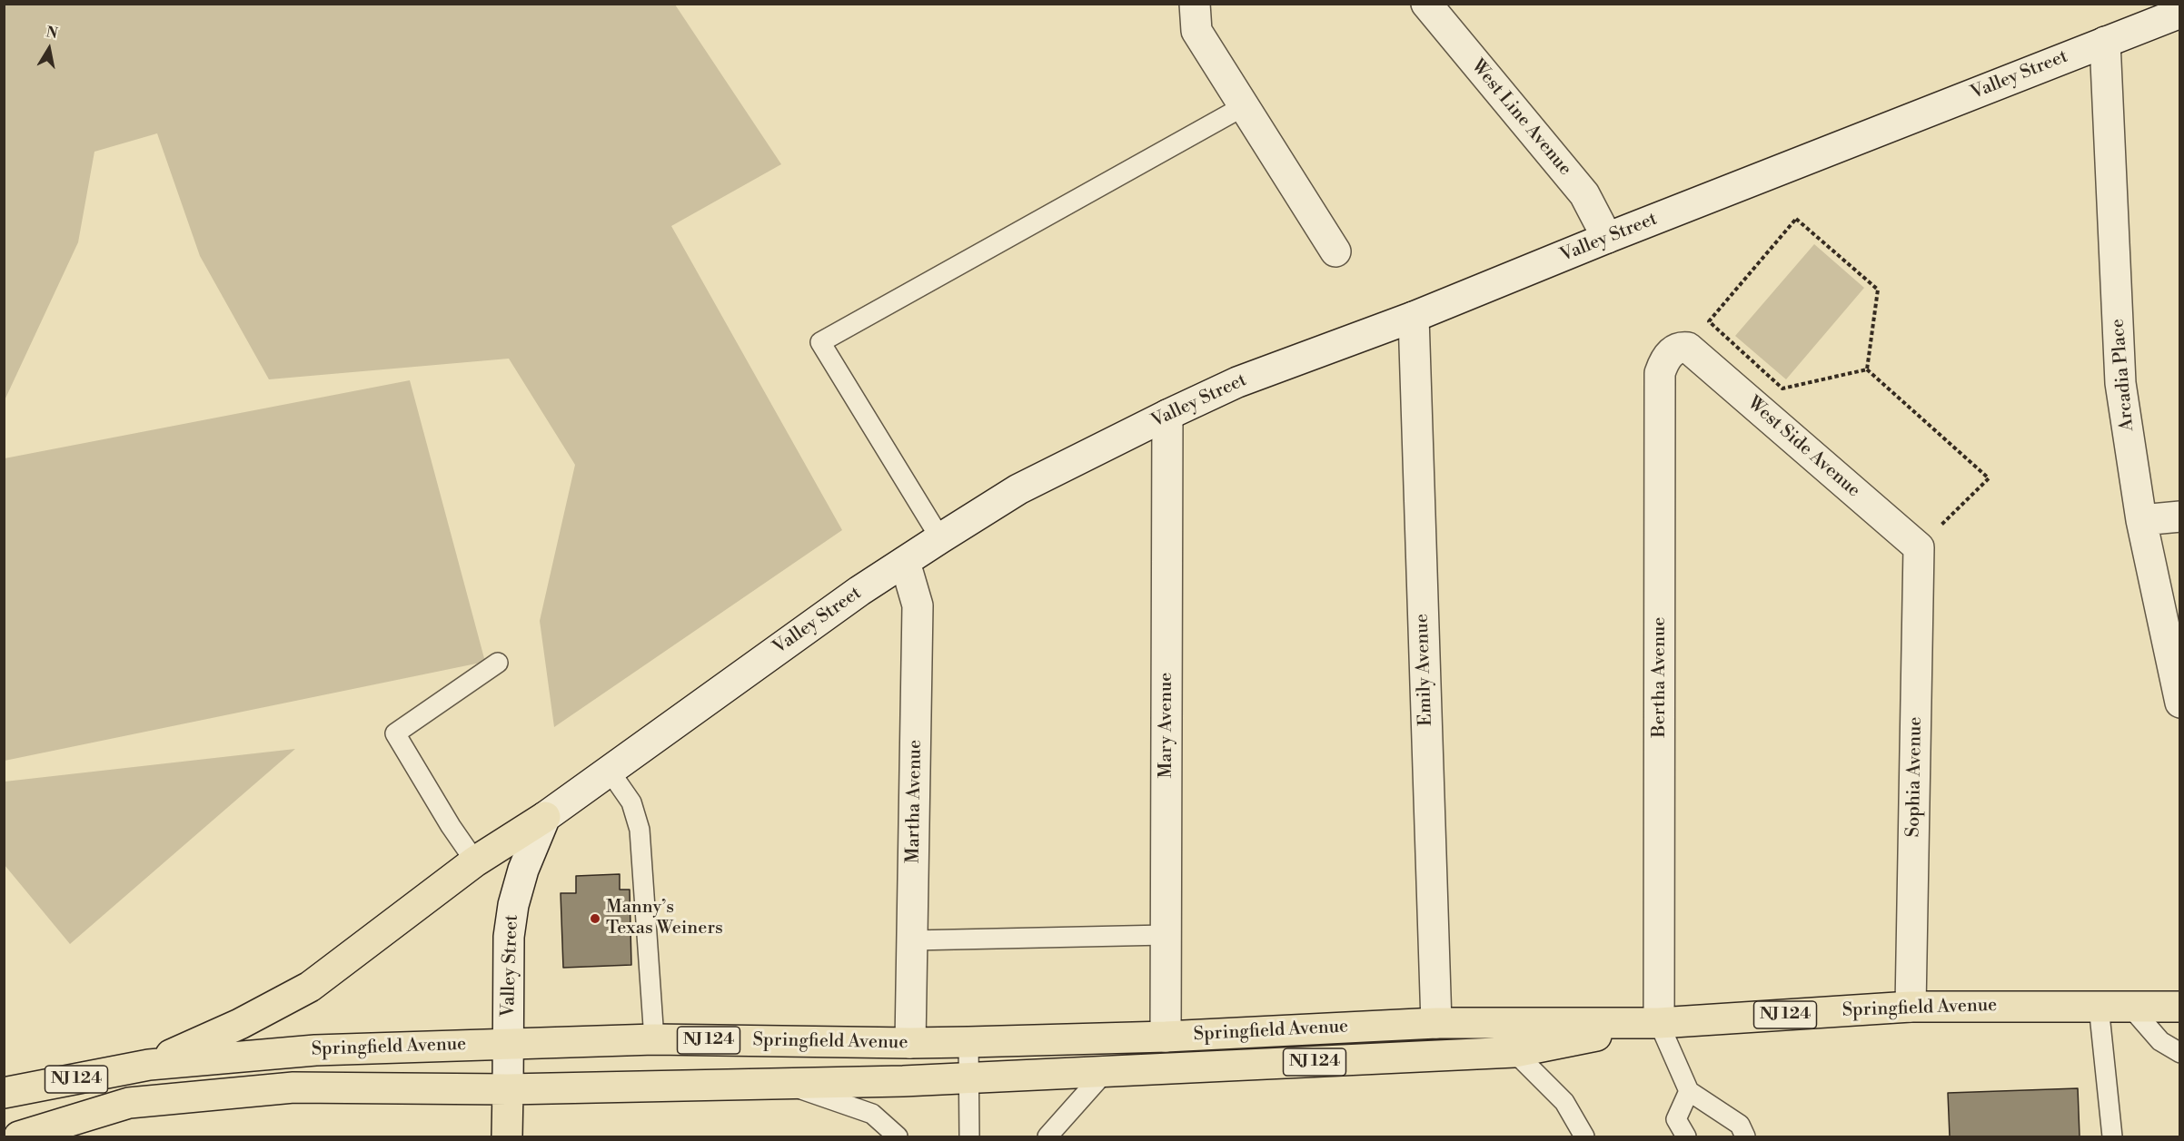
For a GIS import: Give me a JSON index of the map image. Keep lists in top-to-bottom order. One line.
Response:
{"streets":{"main road":["Springfield Avenue","NJ 124"],"street":["Valley Street","West Line Avenue","Arcadia Place","West Side Avenue","Emily Avenue","Bertha Avenue","Mary Avenue","Sophia Avenue","Martha Avenue"]},"crossings":[["Valley Street","West Line Avenue"],["Valley Street","Arcadia Place"],["Valley Street","Emily Avenue"],["Valley Street","Mary Avenue"],["Valley Street","Martha Avenue"],["Valley Street","Springfield Avenue"],["West Side Avenue","Bertha Avenue"],["West Side Avenue","Sophia Avenue"],["Emily Avenue","Springfield Avenue"],["Bertha Avenue","Springfield Avenue"],["Mary Avenue","Springfield Avenue"],["Sophia Avenue","Springfield Avenue"],["Martha Avenue","Springfield Avenue"]],"places":["Manny’s Texas Weiners"],"north":"top"}
